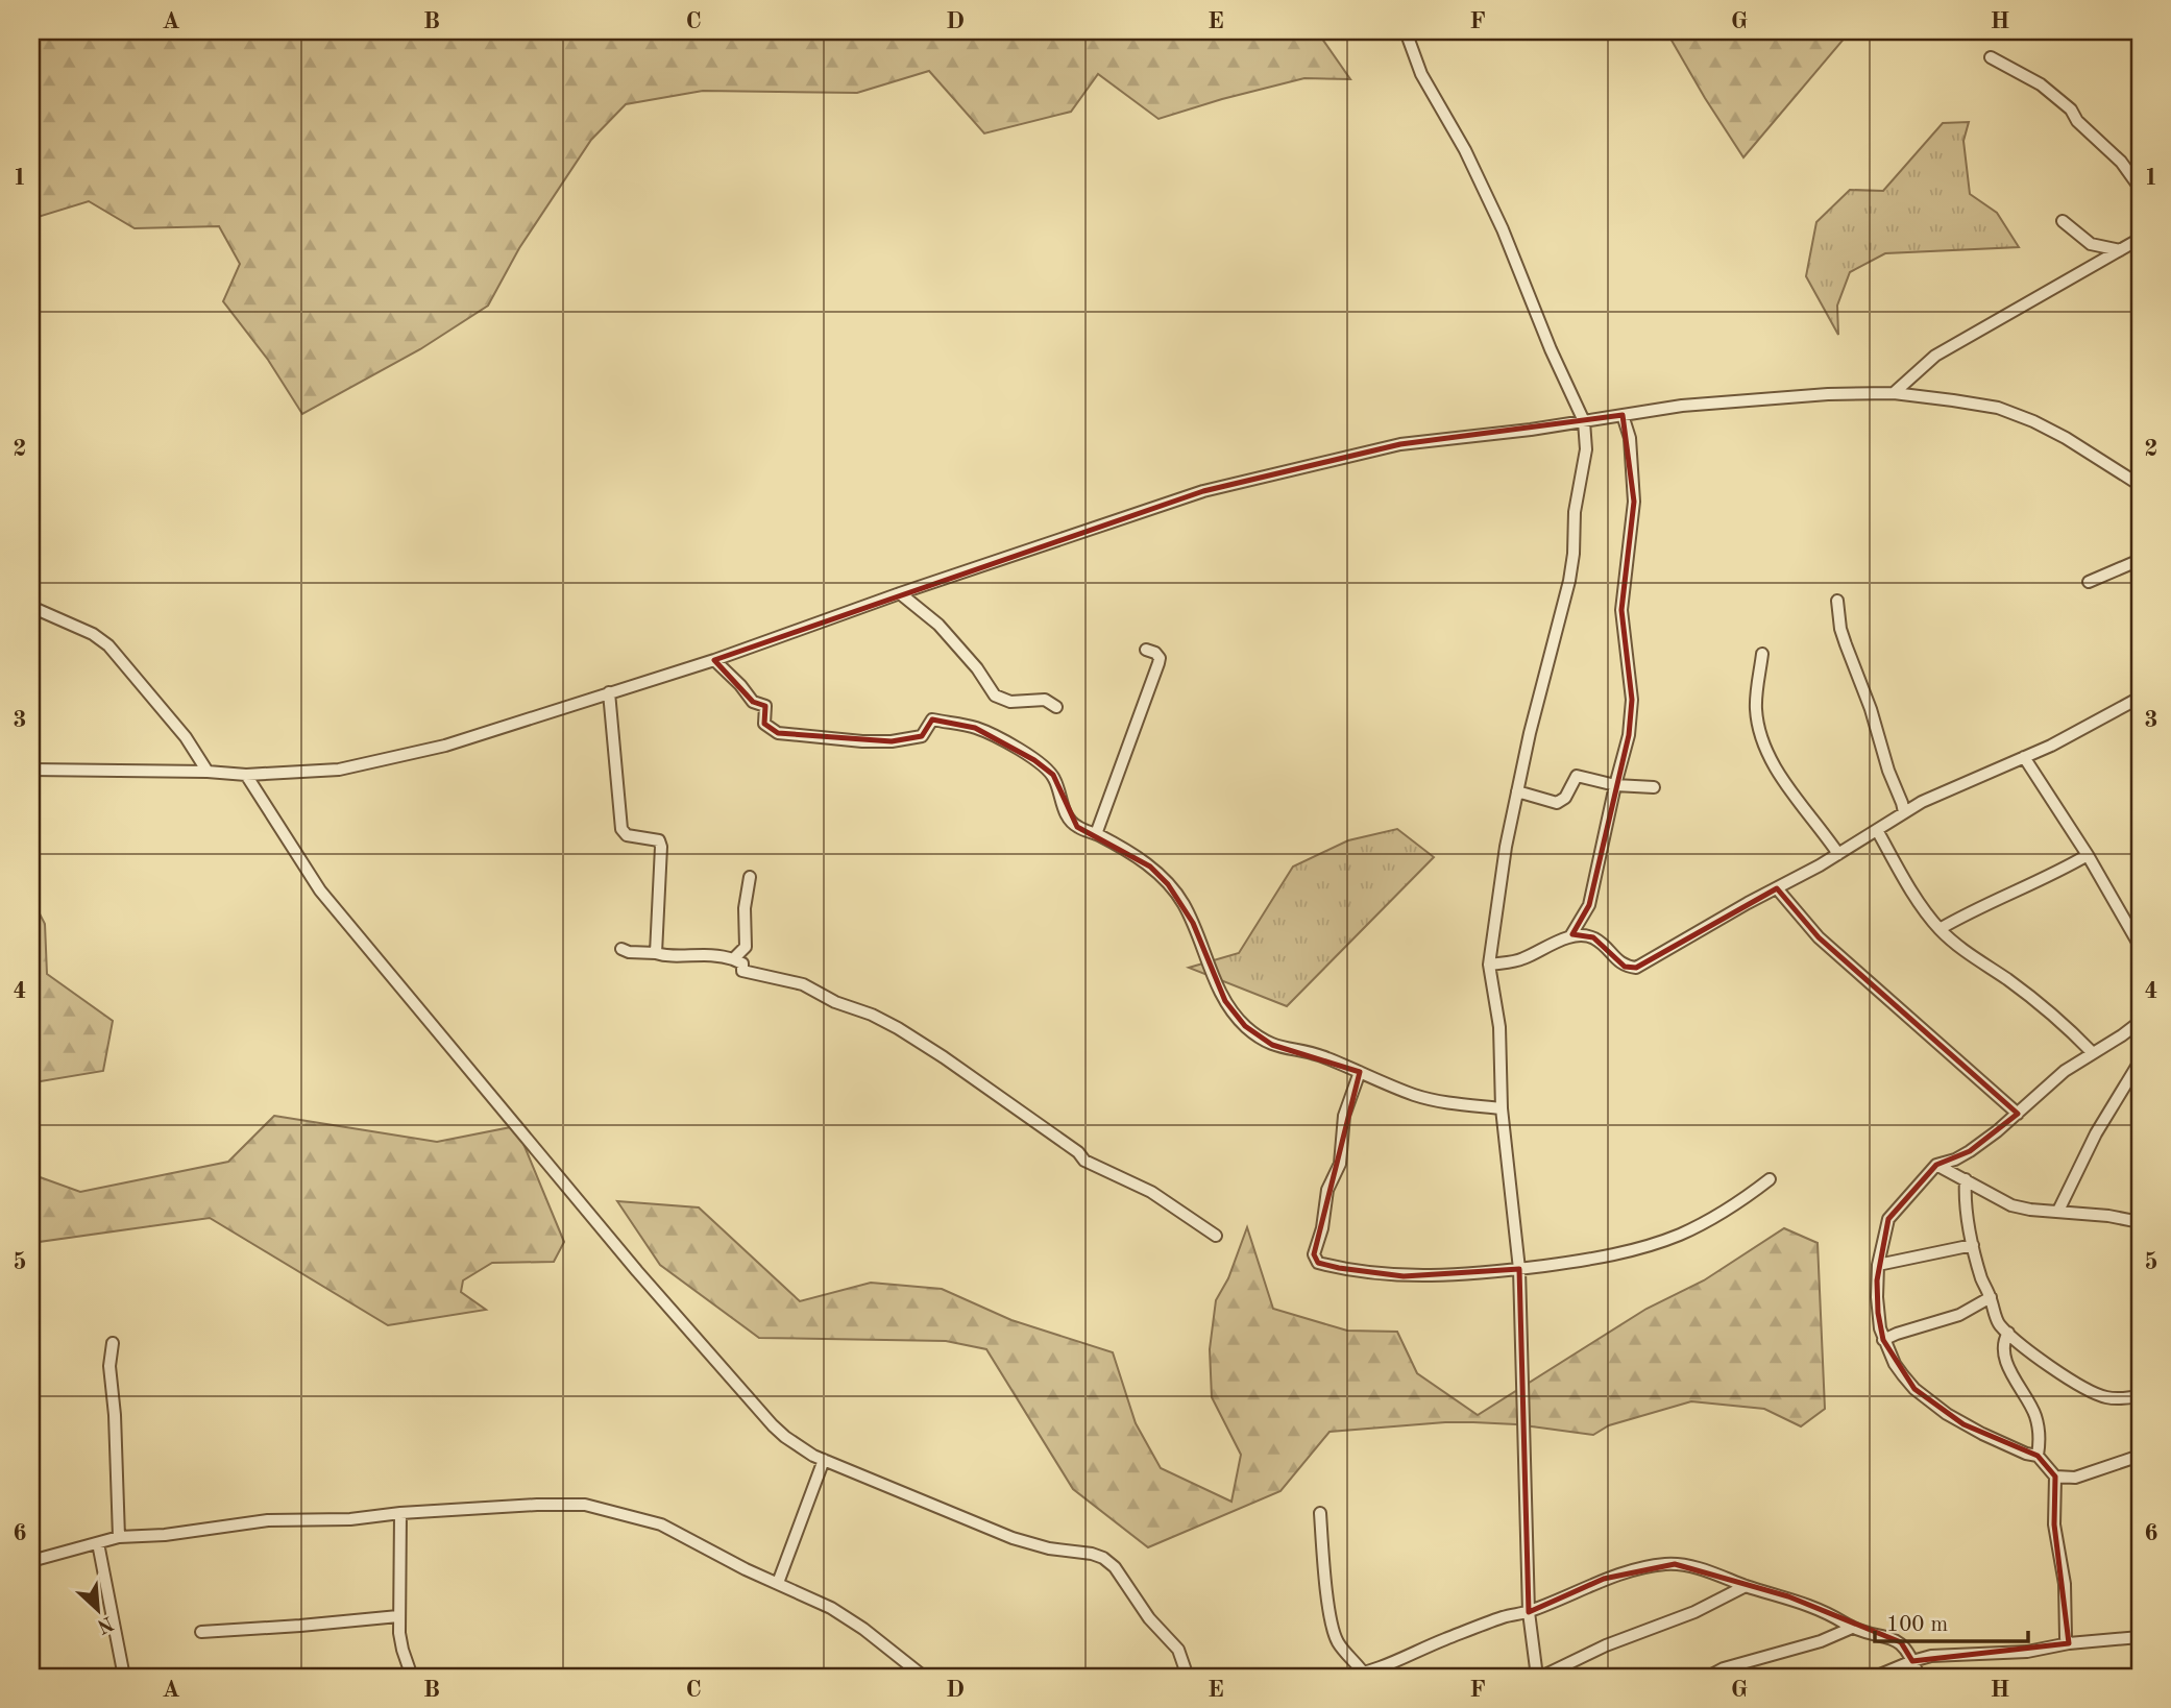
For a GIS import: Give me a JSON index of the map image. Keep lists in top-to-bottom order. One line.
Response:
{"scale_bar":"100 m","north":"bottom right","grid":{"columns":["A","B","C","D","E","F","G","H"],"rows":["1","2","3","4","5","6"]}}
